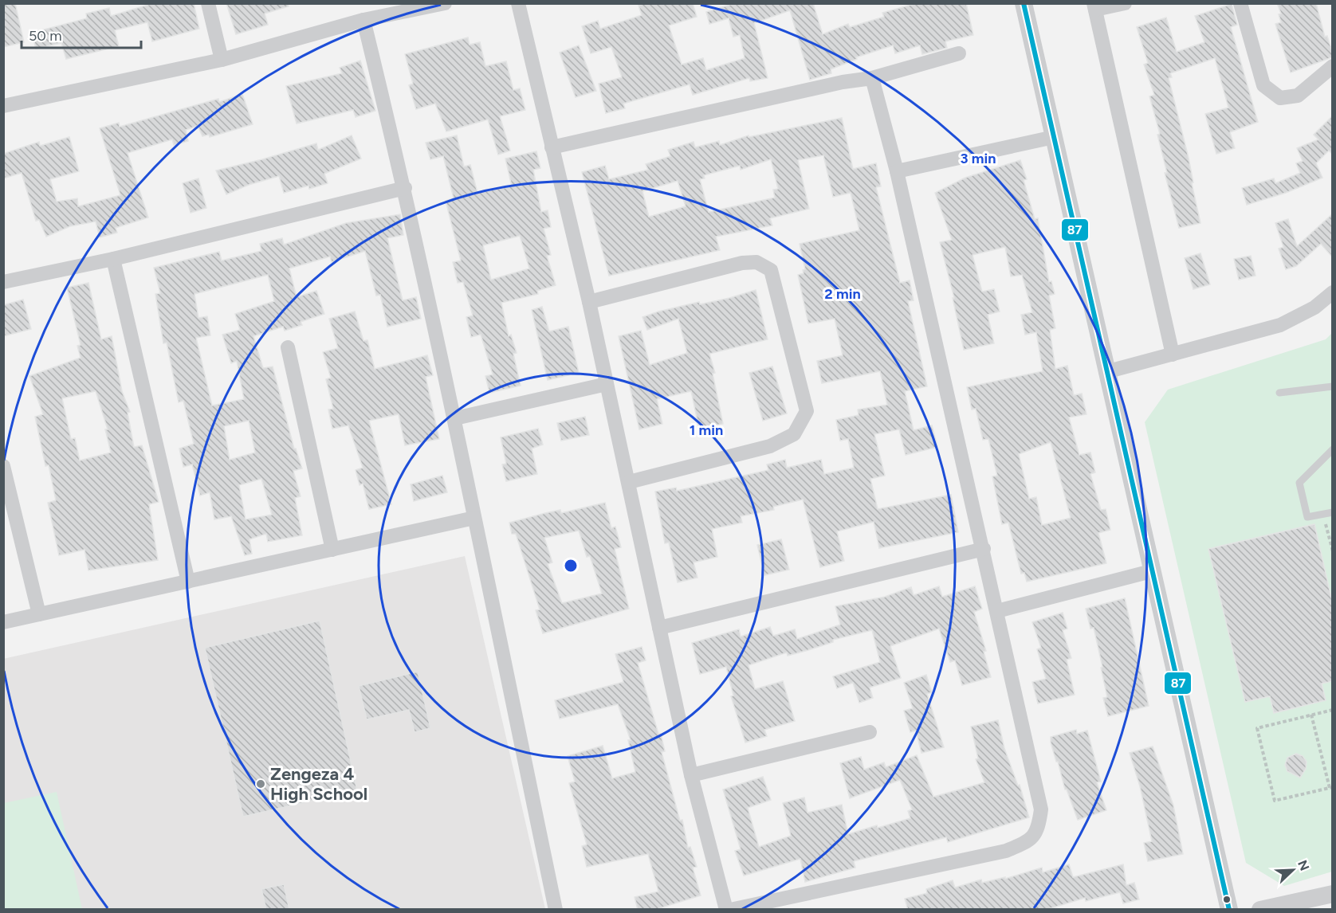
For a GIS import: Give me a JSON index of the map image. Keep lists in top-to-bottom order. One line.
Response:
{"places":["Zengeza 4 High School"],"lines":["transit line 87"],"scale_bar":"50 m","north":"top right","rings":["3 min","2 min","1 min"]}
